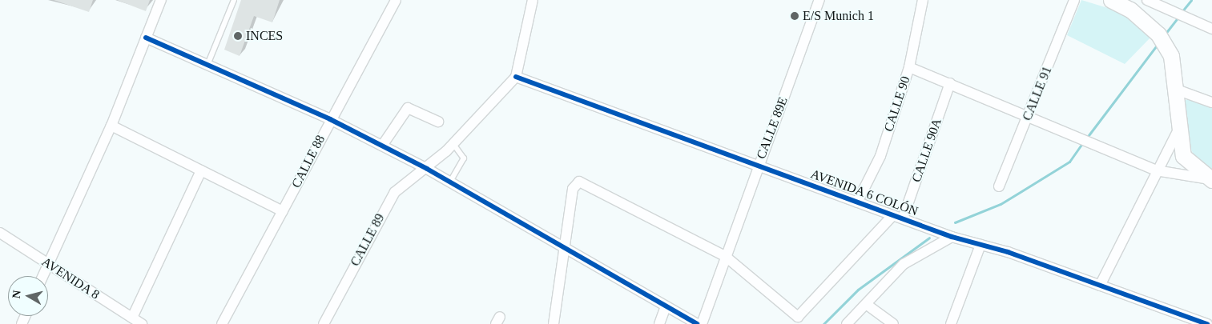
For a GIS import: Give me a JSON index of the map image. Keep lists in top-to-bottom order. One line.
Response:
{"streets":{"street":["CALLE 91","CALLE 90","CALLE 89E","CALLE 90A","CALLE 88","AVENIDA 6 COLÓN","CALLE 89","AVENIDA 8"]},"crossings":[["CALLE 90","AVENIDA 6 COLÓN"],["CALLE 89E","AVENIDA 6 COLÓN"],["CALLE 90A","AVENIDA 6 COLÓN"],["AVENIDA 6 COLÓN","CALLE 89"]],"places":["E/S Munich 1","INCES"],"north":"left"}
